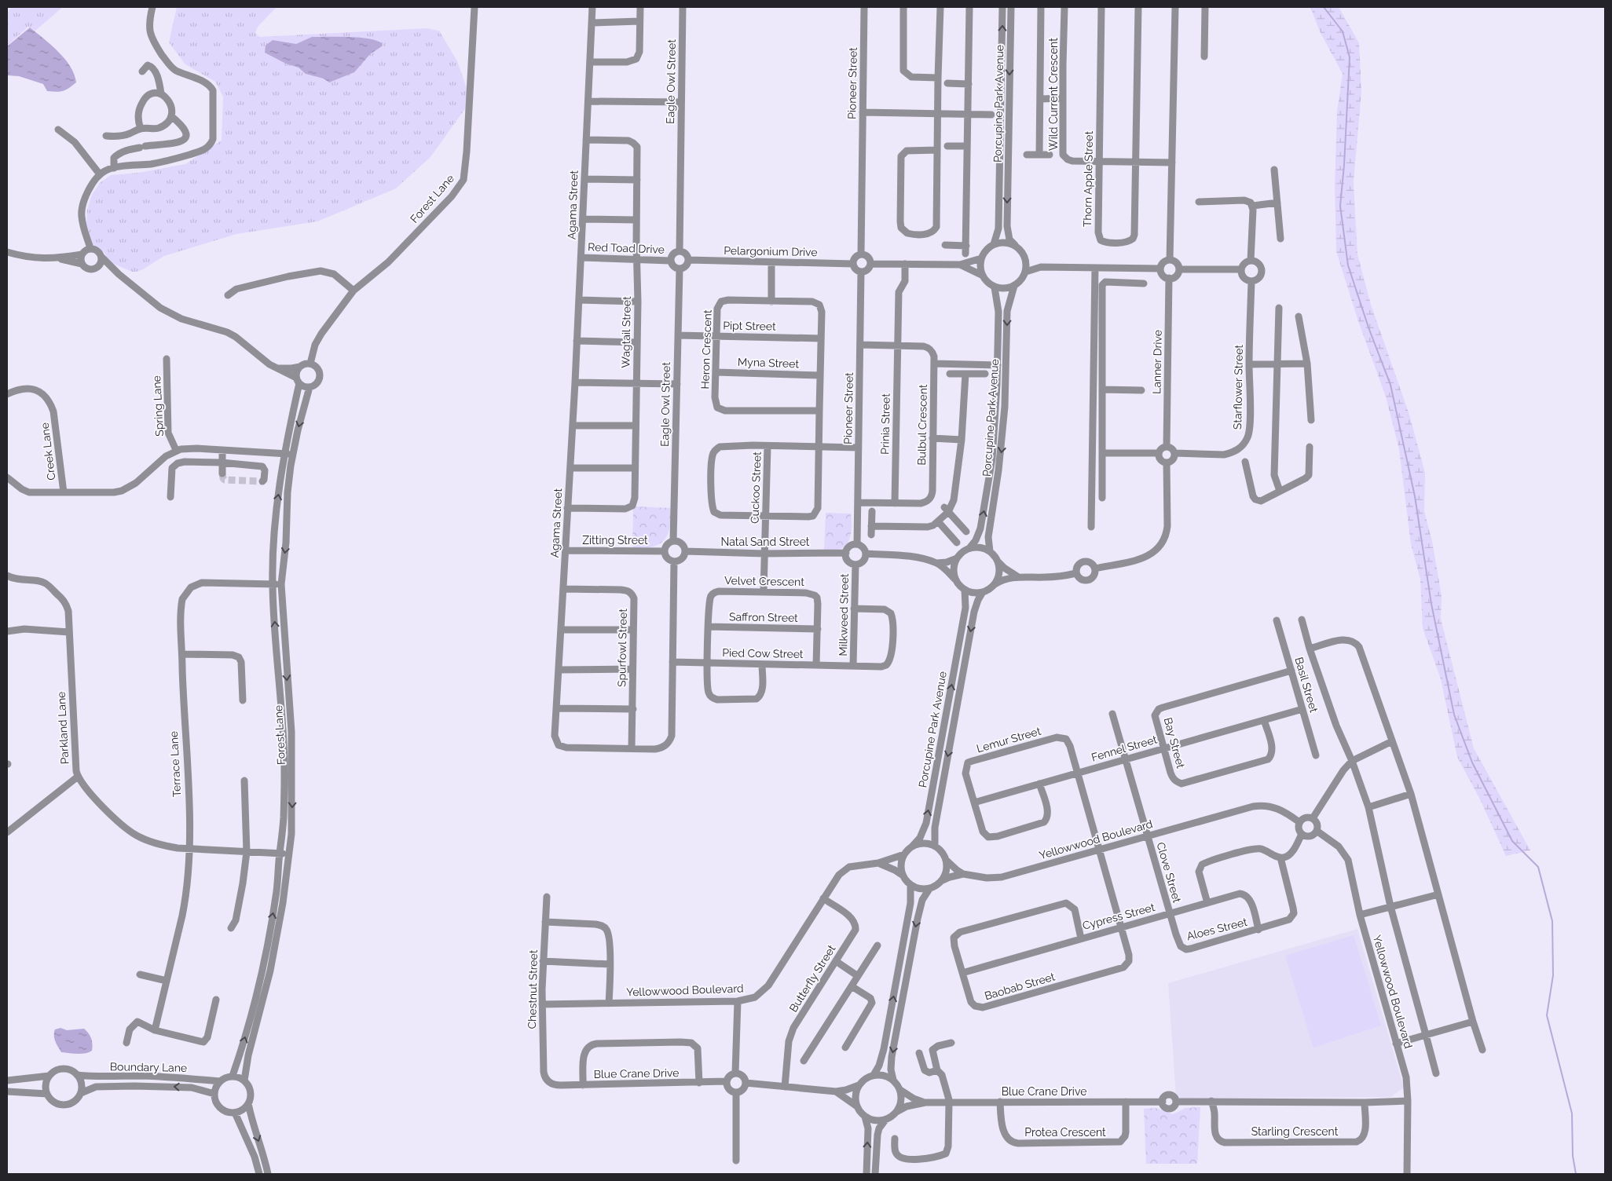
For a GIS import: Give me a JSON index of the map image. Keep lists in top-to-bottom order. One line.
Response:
{"streets":{"street":["Eagle Owl Street","Pioneer Street","Wild Current Crescent","Porcupine Park Avenue","Thorn Apple Street","Forest Lane","Agama Street","Red Toad Drive","Pelargonium Drive","Pipt Street","Wagtail Street","Heron Crescent","Lanner Drive","Myna Street","Starflower Street","Spring Lane","Prinia Street","Bulbul Crescent","Creek Lane","Cuckoo Street","Zitting Street","Natal Sand Street","Velvet Crescent","Milkweed Street","Saffron Street","Spurfowl Street","Pied Cow Street","Basil Street","Parkland Lane","Lemur Street","Bay Street","Fennel Street","Terrace Lane","Yellowwood Boulevard","Clove Street","Cypress Street","Aloes Street","Butterfly Street","Baobab Street","Chestnut Street","Boundary Lane","Blue Crane Drive","Starling Crescent","Protea Crescent"]},"crossings":[["Eagle Owl Street","Agama Street"],["Eagle Owl Street","Red Toad Drive"],["Eagle Owl Street","Pelargonium Drive"],["Eagle Owl Street","Pipt Street"],["Eagle Owl Street","Zitting Street"],["Eagle Owl Street","Natal Sand Street"],["Pioneer Street","Pelargonium Drive"],["Pioneer Street","Bulbul Crescent"],["Pioneer Street","Natal Sand Street"],["Pioneer Street","Milkweed Street"],["Wild Current Crescent","Thorn Apple Street"],["Porcupine Park Avenue","Yellowwood Boulevard"],["Forest Lane","Creek Lane"],["Forest Lane","Parkland Lane"],["Forest Lane","Terrace Lane"],["Forest Lane","Boundary Lane"],["Agama Street","Red Toad Drive"],["Agama Street","Wagtail Street"],["Agama Street","Zitting Street"],["Agama Street","Natal Sand Street"],["Agama Street","Spurfowl Street"],["Agama Street","Pied Cow Street"],["Red Toad Drive","Pelargonium Drive"],["Red Toad Drive","Wagtail Street"],["Pipt Street","Heron Crescent"],["Heron Crescent","Myna Street"],["Heron Crescent","Cuckoo Street"],["Lanner Drive","Starflower Street"],["Spring Lane","Creek Lane"],["Prinia Street","Bulbul Crescent"],["Cuckoo Street","Natal Sand Street"],["Cuckoo Street","Velvet Crescent"],["Zitting Street","Natal Sand Street"],["Natal Sand Street","Milkweed Street"],["Velvet Crescent","Saffron Street"],["Velvet Crescent","Pied Cow Street"],["Milkweed Street","Pied Cow Street"],["Basil Street","Bay Street"],["Basil Street","Fennel Street"],["Parkland Lane","Terrace Lane"],["Lemur Street","Fennel Street"],["Bay Street","Fennel Street"],["Fennel Street","Clove Street"],["Yellowwood Boulevard","Clove Street"],["Yellowwood Boulevard","Butterfly Street"],["Yellowwood Boulevard","Chestnut Street"],["Clove Street","Cypress Street"],["Clove Street","Aloes Street"],["Cypress Street","Aloes Street"],["Cypress Street","Baobab Street"],["Chestnut Street","Blue Crane Drive"],["Blue Crane Drive","Starling Crescent"],["Blue Crane Drive","Protea Crescent"]]}
